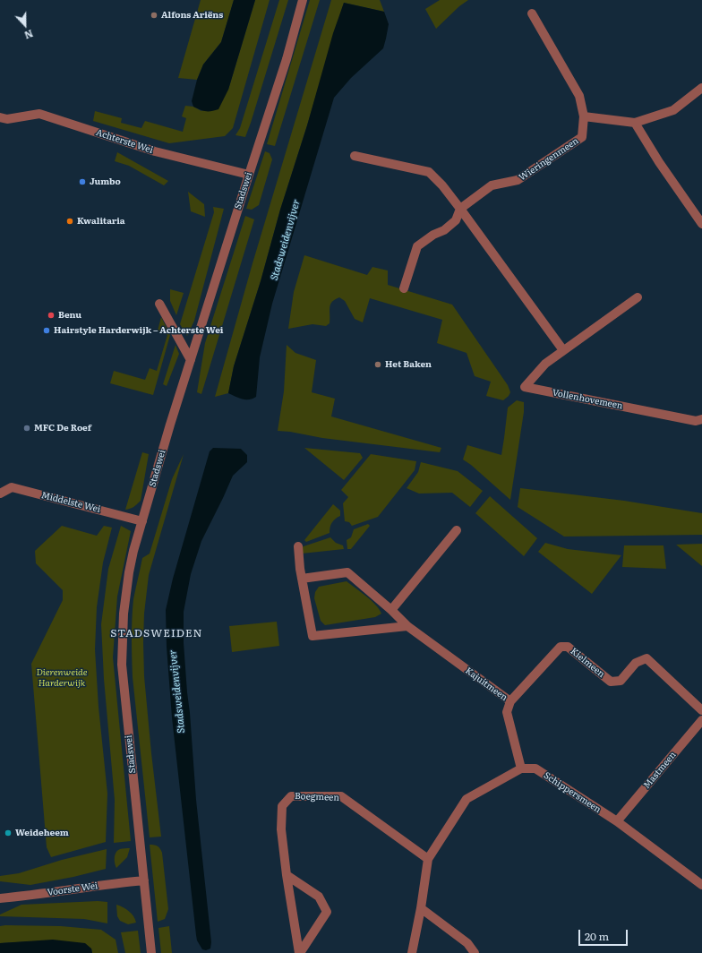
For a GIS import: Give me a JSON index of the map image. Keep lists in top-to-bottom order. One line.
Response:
{"streets":{"street":["Achterste Wei","Wieringenmeen","Stadswei","Vollenhovemeen","Middelste Wei","Kielmeen","Kajuitmeen","Mastmeen","Schippersmeen","Boegmeen","Voorste Wei"]},"crossings":[["Achterste Wei","Stadswei"],["Stadswei","Middelste Wei"],["Stadswei","Voorste Wei"],["Kielmeen","Kajuitmeen"],["Kajuitmeen","Schippersmeen"],["Mastmeen","Schippersmeen"]],"districts":["STADSWEIDEN"],"water":["Stadsweidenvijver"],"parks":["Dierenweide Harderwijk"],"places":["Alfons Ariëns","Jumbo","Kwalitaria","Benu","Hairstyle Harderwijk – Achterste Wei","Het Baken","MFC De Roef","Weideheem"],"scale_bar":"20 m","north":"bottom"}
